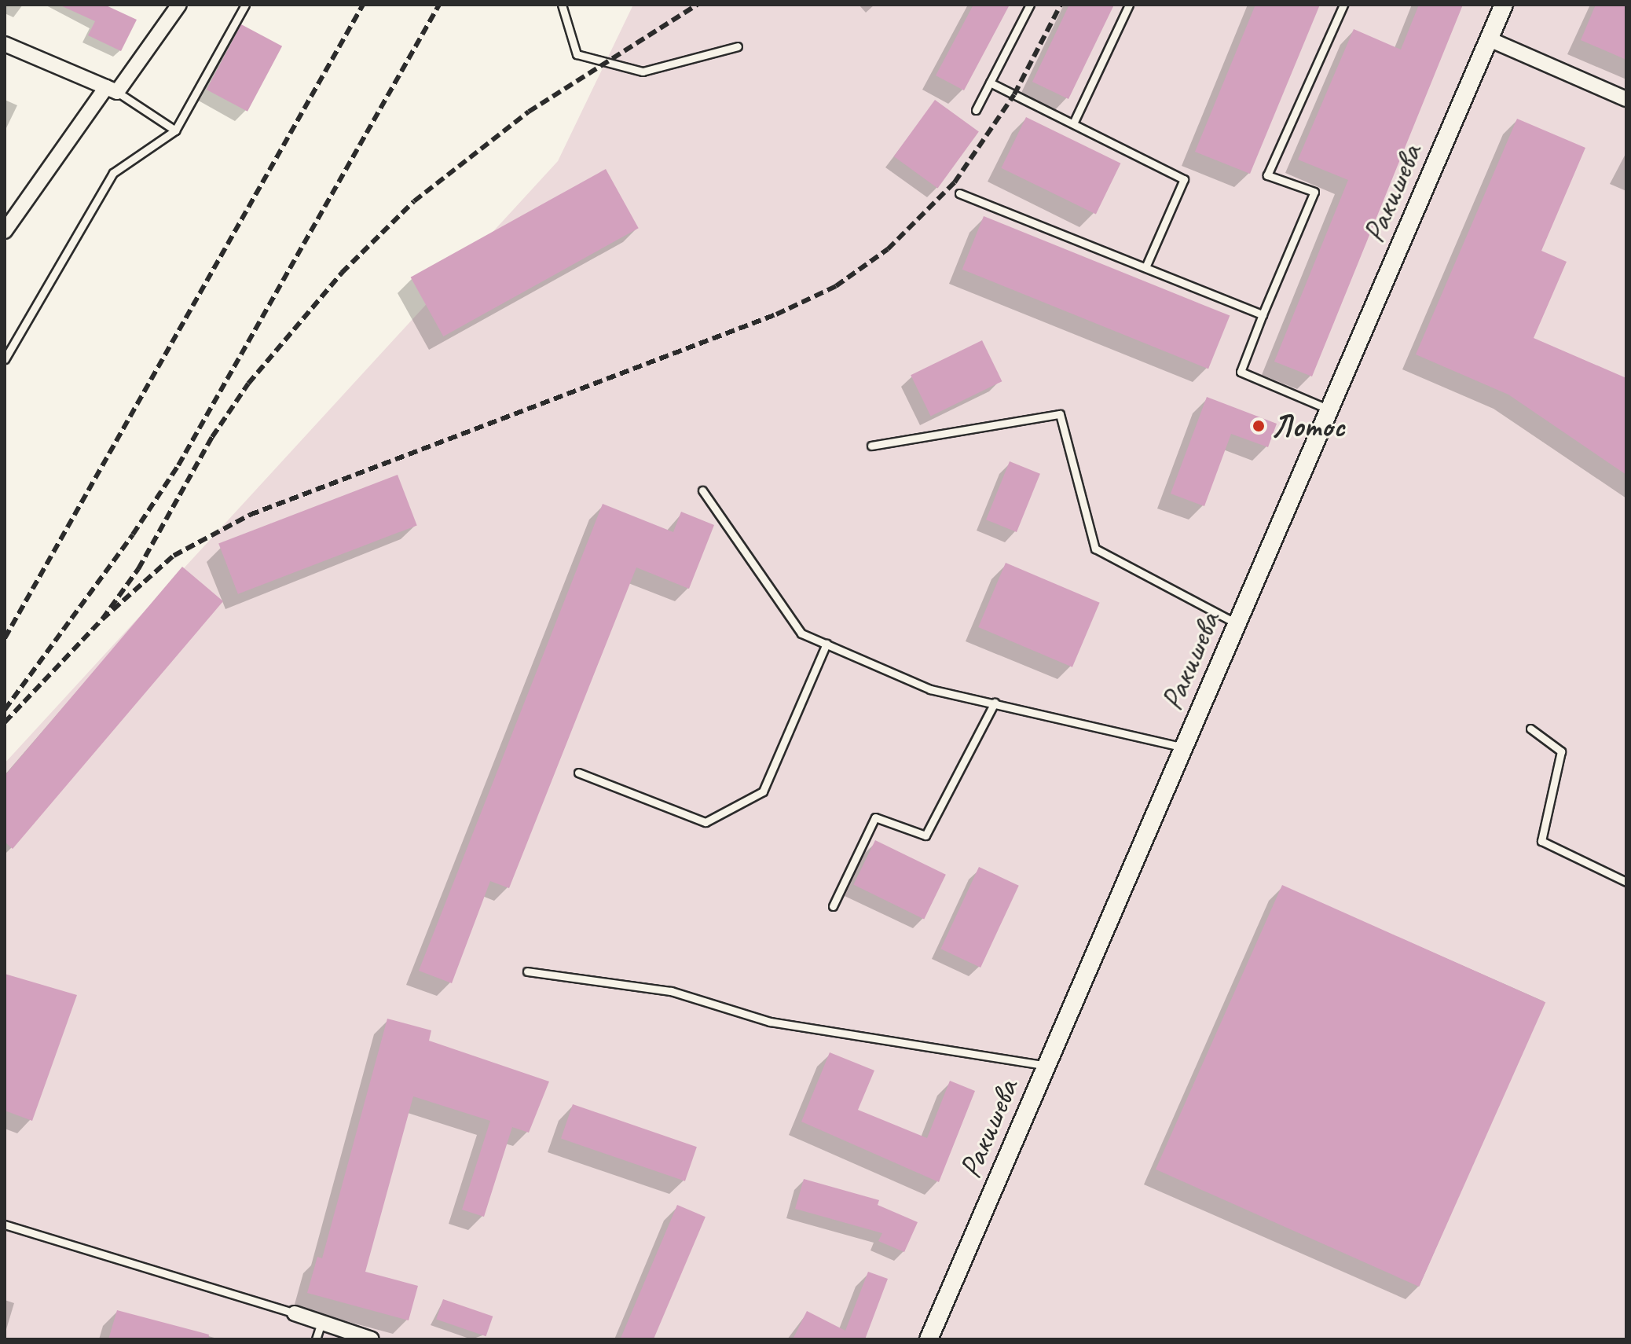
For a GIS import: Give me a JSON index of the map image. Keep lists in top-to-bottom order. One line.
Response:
{"streets":{"street":["Ракишева"]},"places":["Лотос"]}
